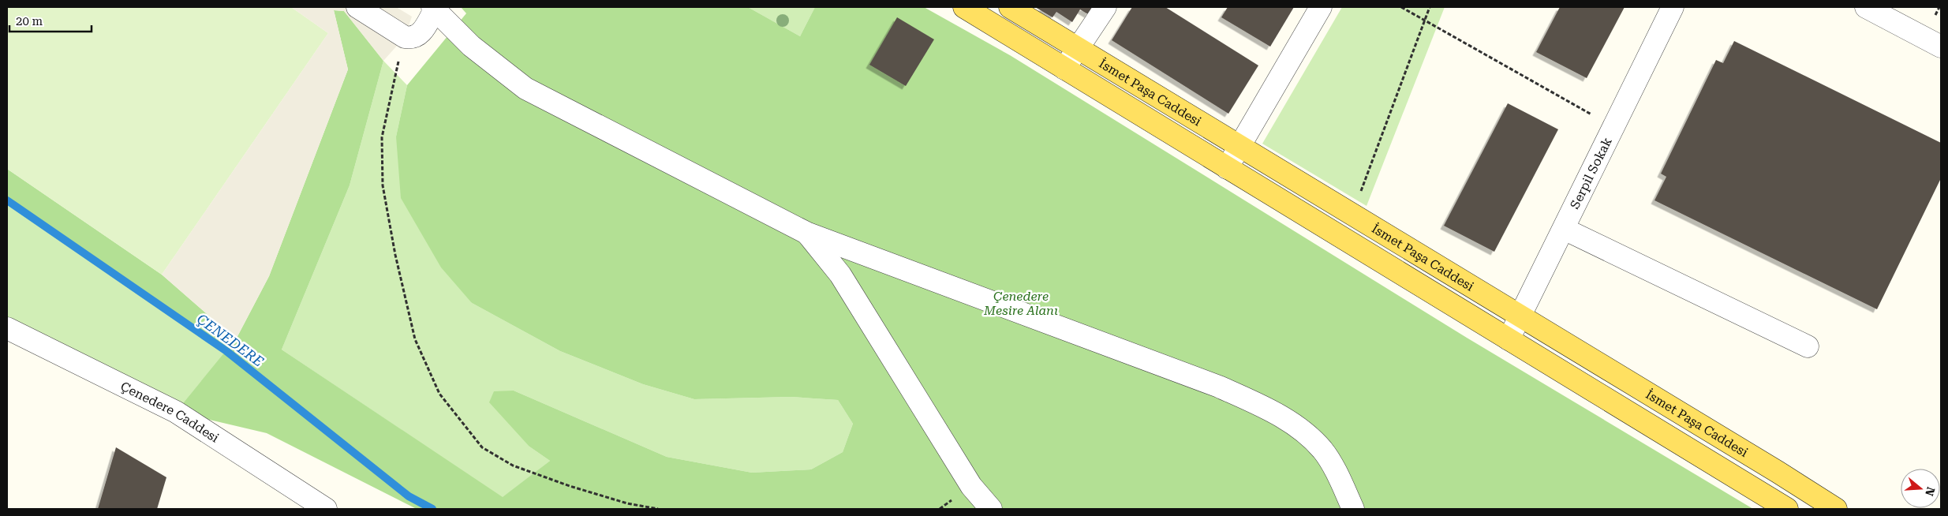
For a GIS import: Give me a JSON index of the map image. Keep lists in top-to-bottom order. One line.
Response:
{"streets":{"main road":["İsmet Paşa Caddesi"],"street":["Serpil Sokak","Çenedere Caddesi"]},"crossings":[["İsmet Paşa Caddesi","Serpil Sokak"]],"water":["ÇENEDERE"],"parks":["Çenedere Mesire Alanı"],"scale_bar":"20 m","north":"right"}
